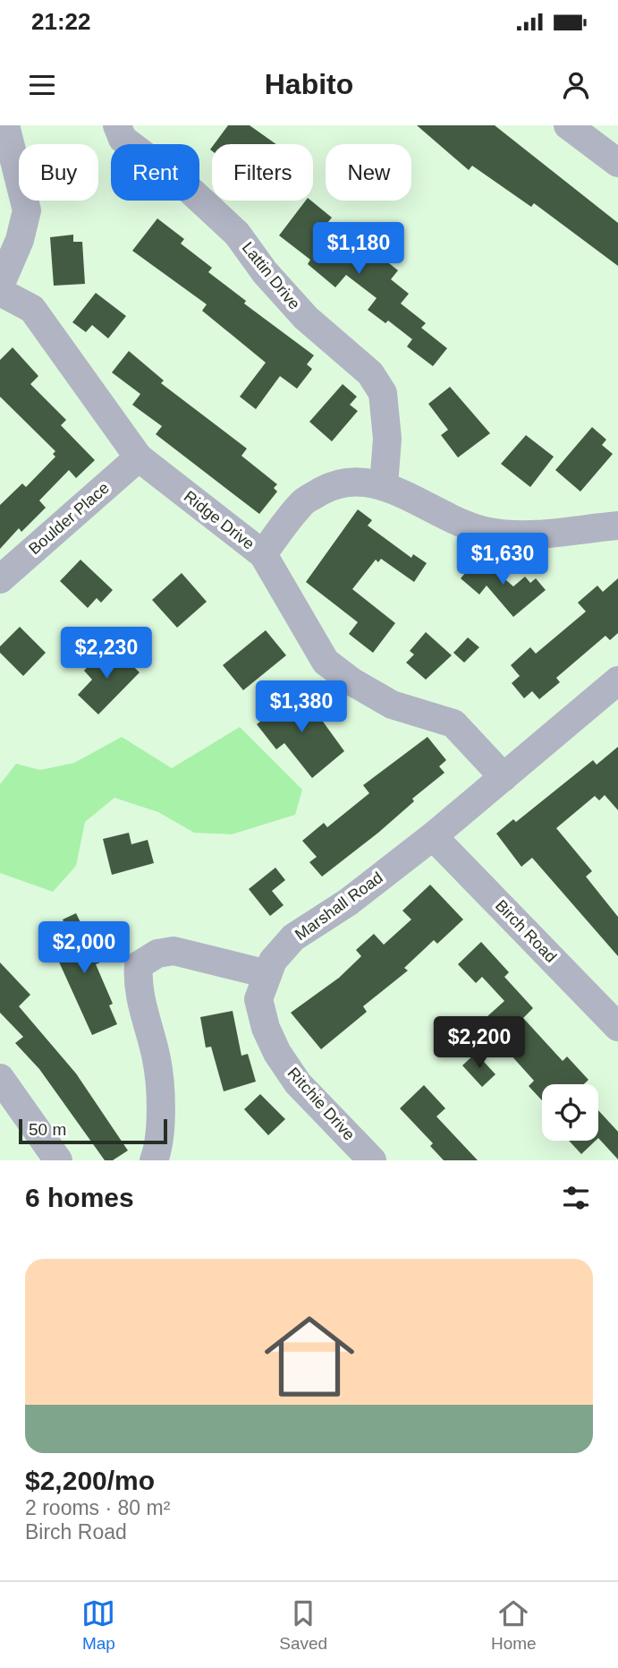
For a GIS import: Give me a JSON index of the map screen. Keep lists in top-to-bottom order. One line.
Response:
{"streets":{"street":["Lattin Drive","Boulder Place","Ridge Drive","Marshall Road","Birch Road","Ritchie Drive"]},"crossings":[["Boulder Place","Ridge Drive"],["Ridge Drive","Marshall Road"],["Marshall Road","Birch Road"],["Marshall Road","Ritchie Drive"]],"scale_bar":"50 m","page":{"status":"21:22","header":"Habito","chip":["Buy","Rent","Filters","New"],"price":["$1,180","$1,630","$2,230","$1,380","$2,000","$2,200"],"scale":"50 m","heading":"6 homes","list":[{"name":"$2,200/mo","note":"2 rooms · 80 m² · Birch Road"}],"tabs":["Map","Saved","Home"]}}
